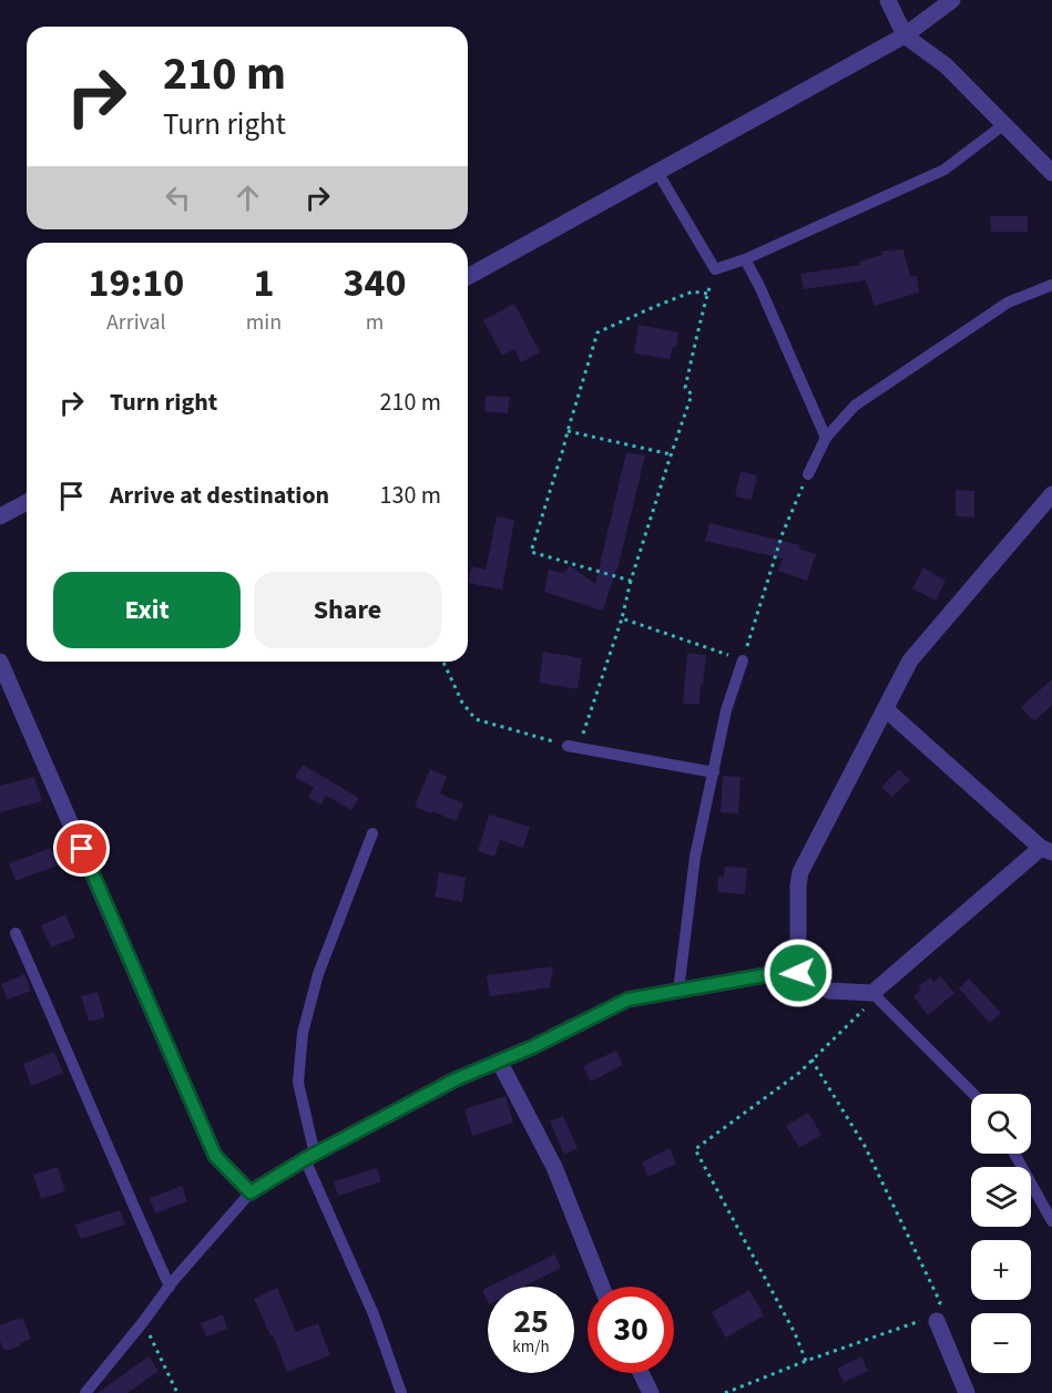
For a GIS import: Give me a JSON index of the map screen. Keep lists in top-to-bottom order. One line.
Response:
{"page":{"turn":["210 m","Turn right"],"eta":["19:10","Arrival","1","min","340","m"],"list":[{"name":"Turn right","value":"210 m"},{"name":"Arrive at destination","value":"130 m"}],"buttons":["Exit","Share"],"map_buttons":["+","−"],"speed":"25 km/h","limit":"30"}}
